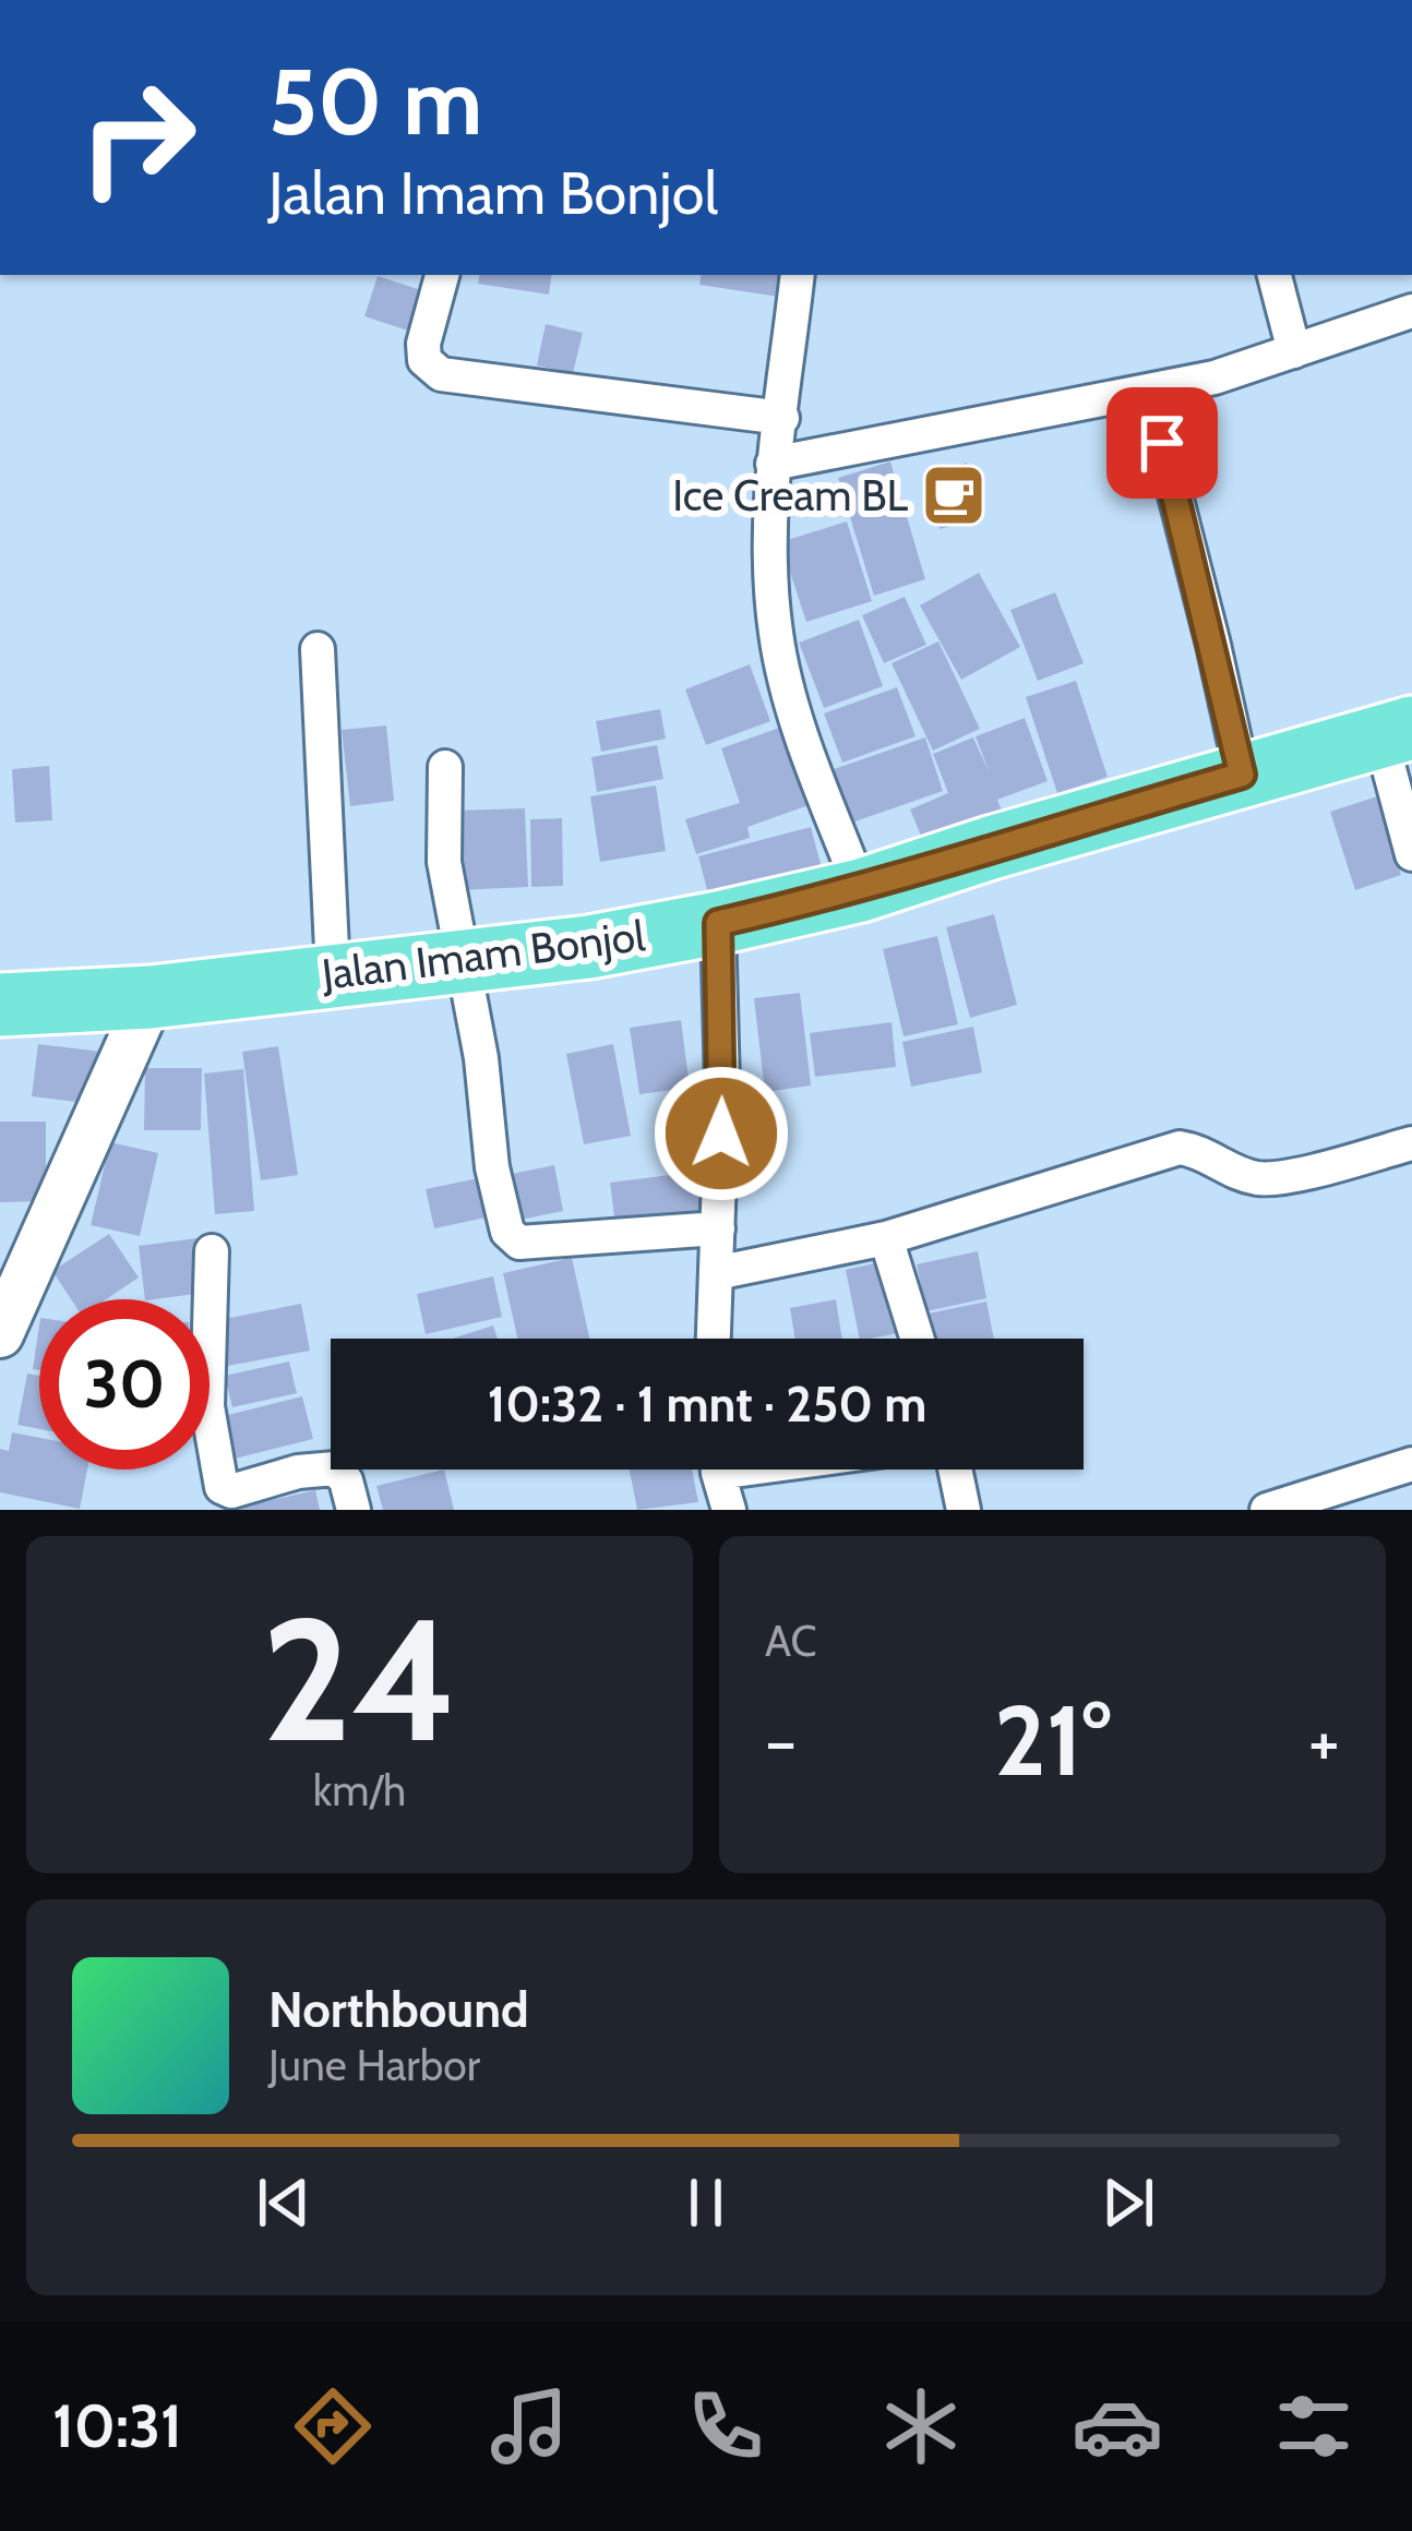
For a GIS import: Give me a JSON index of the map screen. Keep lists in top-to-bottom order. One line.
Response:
{"streets":{"highway":["Jalan Imam Bonjol"]},"places":{"cafe":["Ice Cream BL"]},"page":{"turn":["50 m","Jalan Imam Bonjol"],"limit":"30","trip":"10:32 · 1 mnt · 250 m","tile":[["24","km/h"],"AC"],"heat":["−","21°","+"],"song":["Northbound","June Harbor"],"tabs":"10:31"}}
